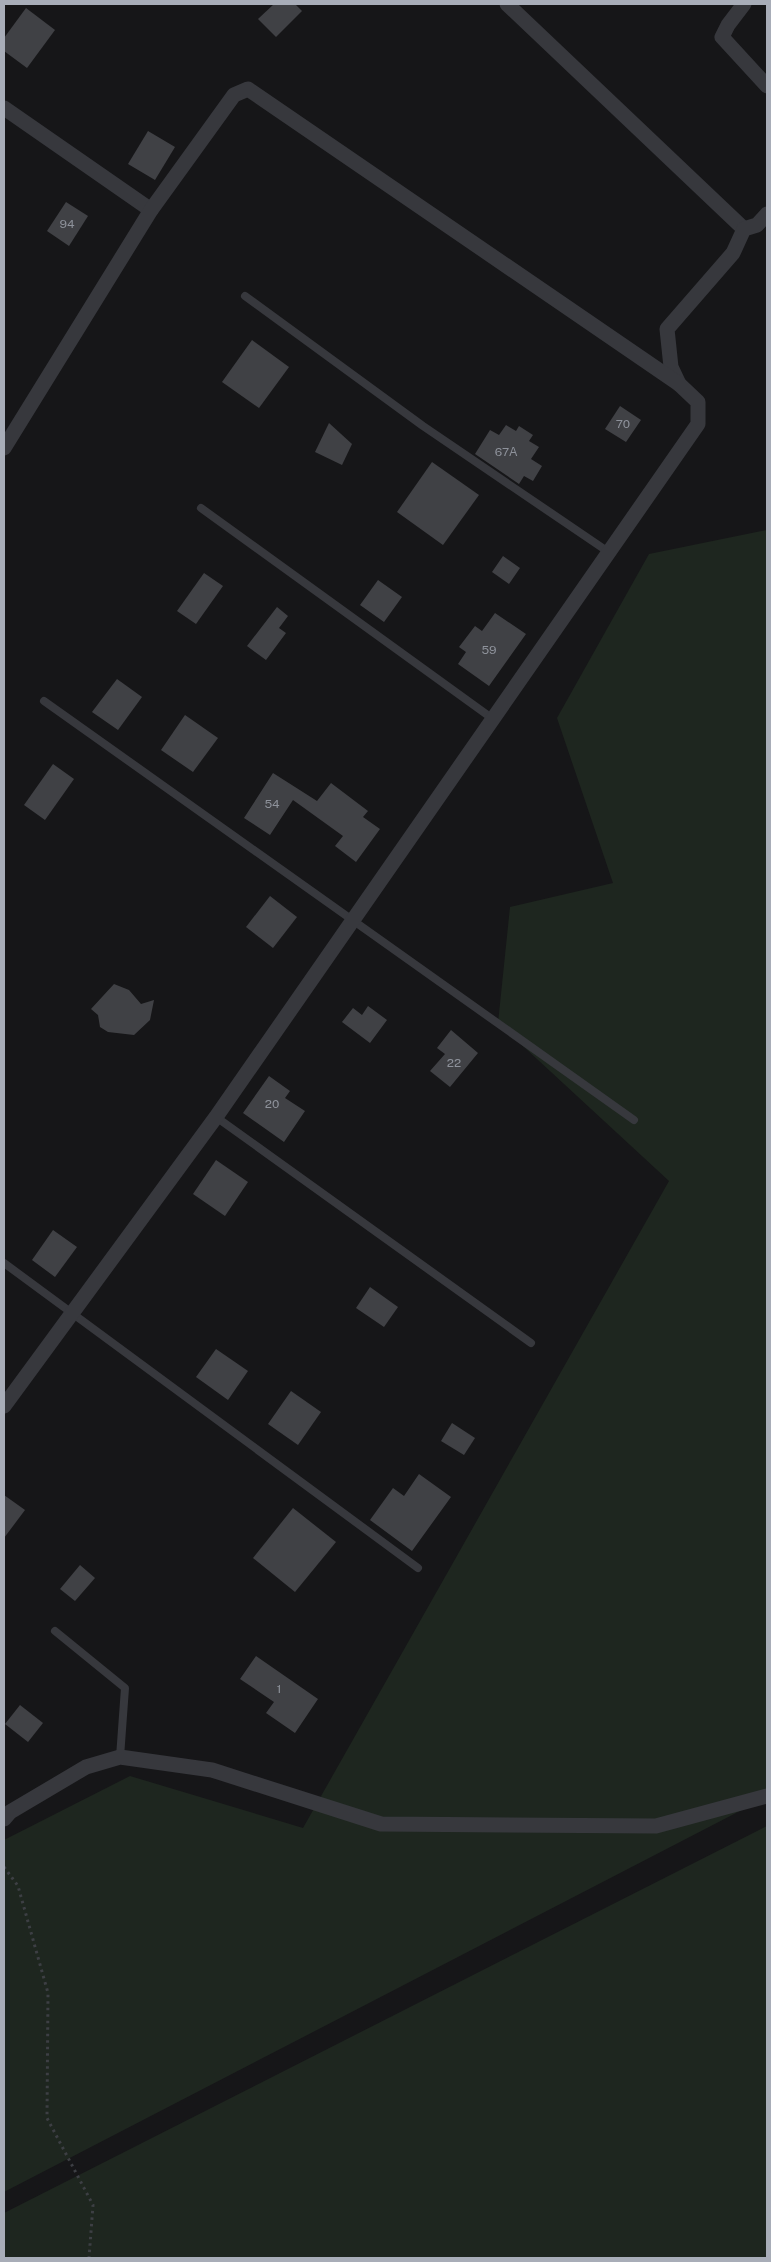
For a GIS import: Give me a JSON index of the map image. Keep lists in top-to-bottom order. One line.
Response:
{"house_numbers":["94","70","67А","59","54","22","20","1"]}
